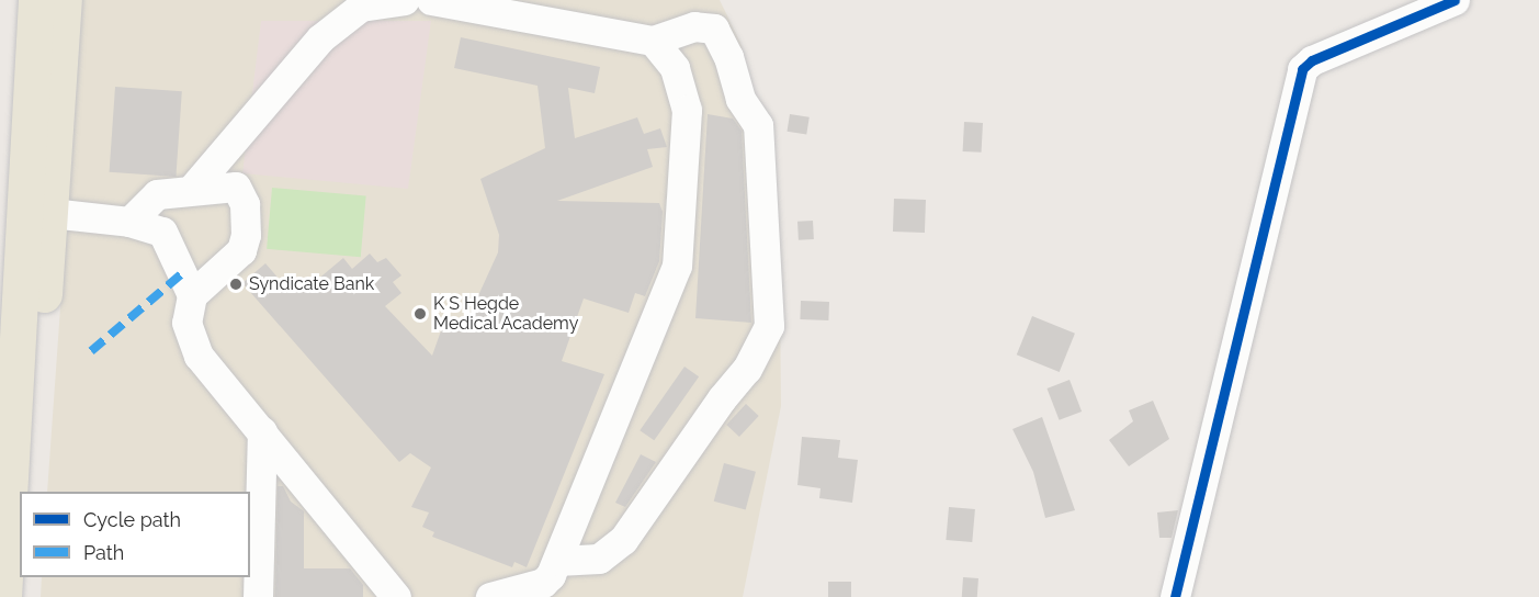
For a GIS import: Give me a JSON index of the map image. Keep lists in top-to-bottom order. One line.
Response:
{"places":["Syndicate Bank","K S Hegde Medical Academy"],"legend":["Cycle path","Path"]}
